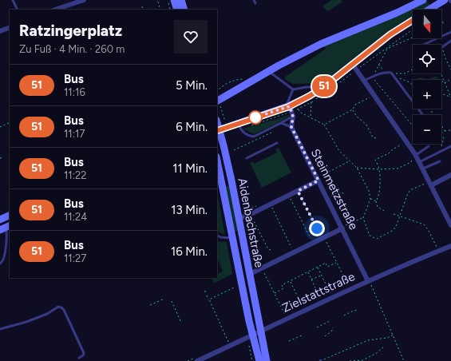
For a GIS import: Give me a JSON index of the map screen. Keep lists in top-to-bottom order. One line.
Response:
{"streets":{"main road":["Aidenbachstraße"],"street":["Steinmetzstraße","Zielstattstraße"]},"crossings":[["Steinmetzstraße","Zielstattstraße"],["Aidenbachstraße","Zielstattstraße"]],"lines":["bus line 51"],"north":"bottom","page":{"on_map":"51","map_buttons":["+","−"],"heading":["Ratzingerplatz","Zu Fuß · 4 Min. · 260 m"],"list":[{"mark":"51","name":"Bus","note":"11:16","value":"5 Min."},{"mark":"51","name":"Bus","note":"11:17","value":"6 Min."},{"mark":"51","name":"Bus","note":"11:22","value":"11 Min."},{"mark":"51","name":"Bus","note":"11:24","value":"13 Min."},{"mark":"51","name":"Bus","note":"11:27","value":"16 Min."}]}}
